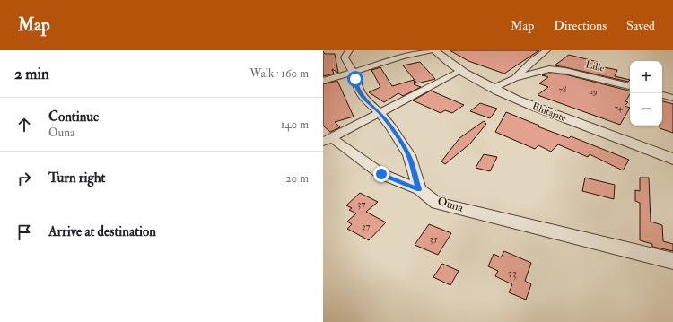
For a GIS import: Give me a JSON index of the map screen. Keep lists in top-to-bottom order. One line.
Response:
{"streets":{"street":["Lille","Ehitajate","Õuna"]},"crossings":[["Lille","Ehitajate"]],"house_numbers":["78","29","74","37","37","35","33"],"page":{"header":"Map","nav":["Map","Directions","Saved"],"heading":["2 min","Walk · 160 m"],"map_buttons":["+","−"],"list":[["Continue","Õuna","140 m"],["Turn right","20 m"],"Arrive at destination"]}}
